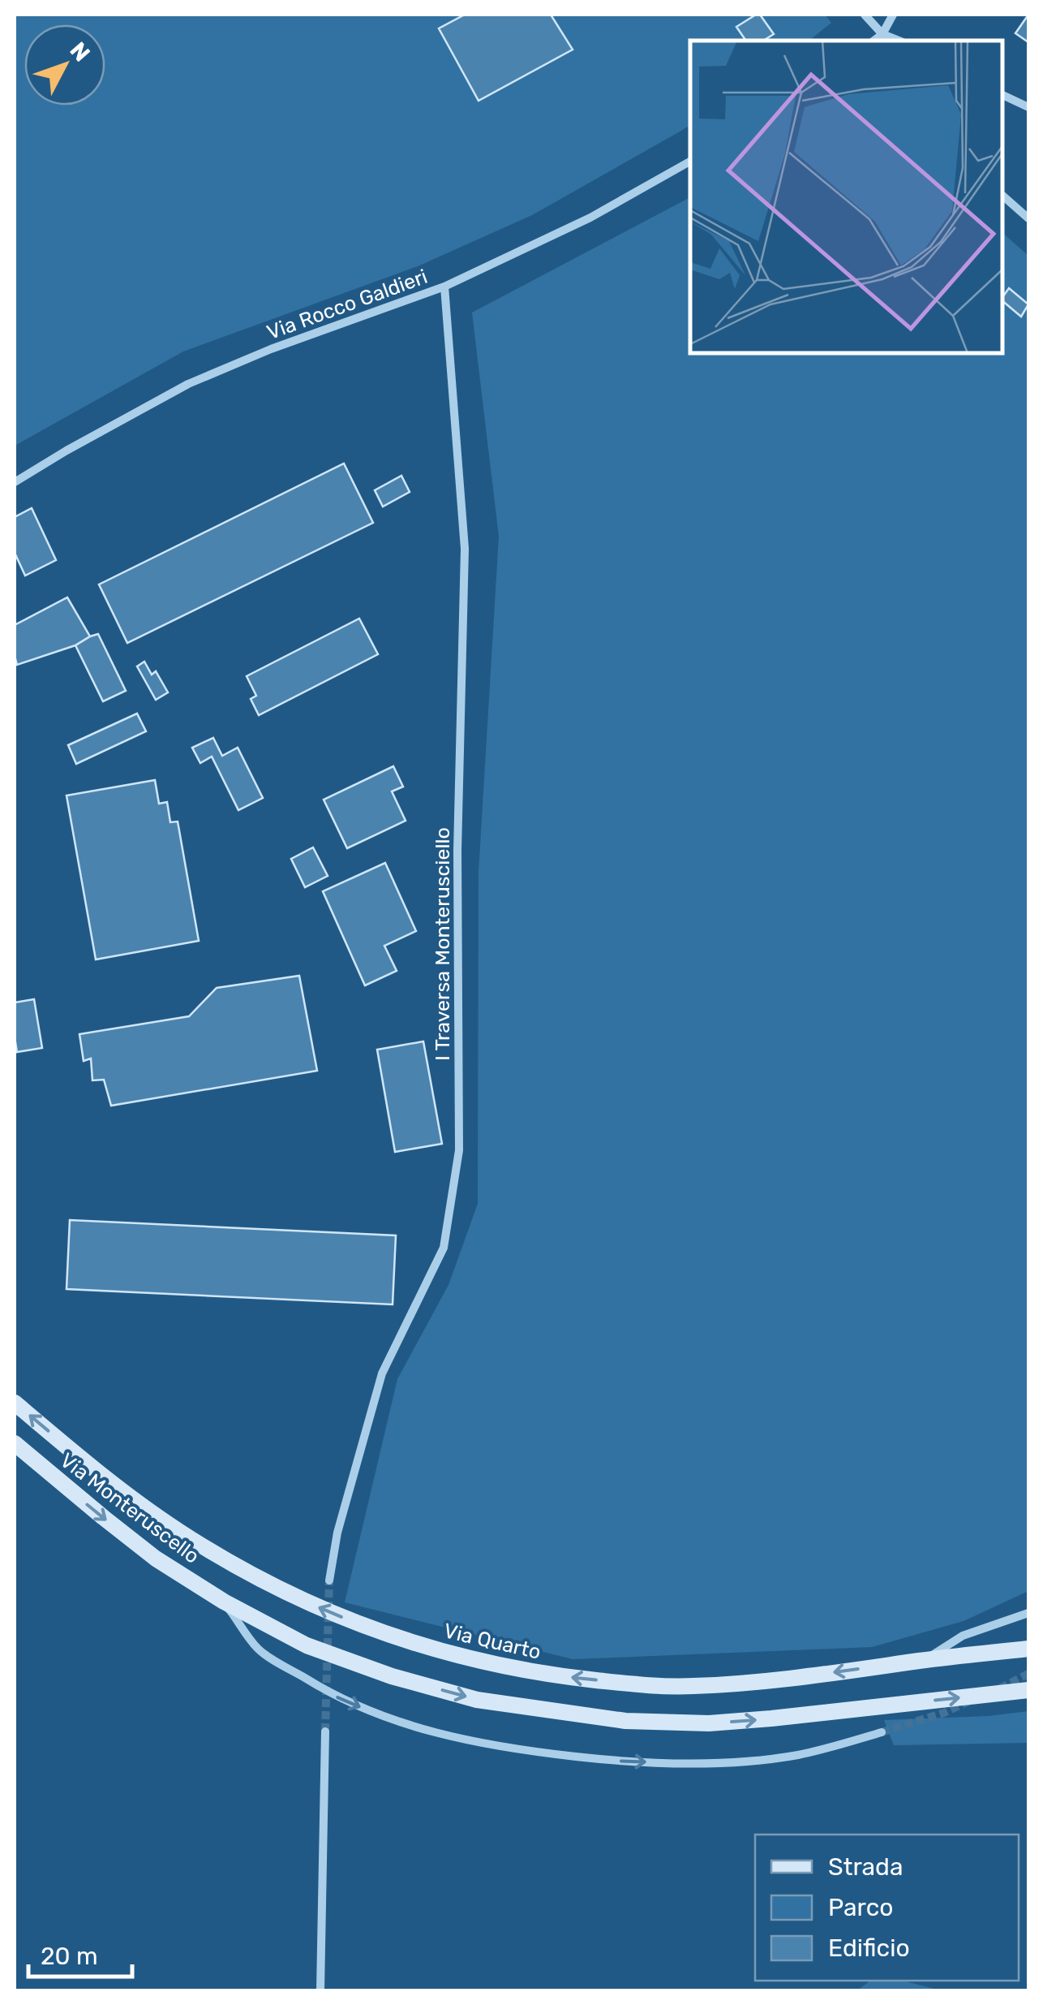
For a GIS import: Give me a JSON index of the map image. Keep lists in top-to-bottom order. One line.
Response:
{"streets":{"street":["Via Rocco Galdieri","I Traversa Monterusciello","Via Monteruscello","Via Quarto"]},"crossings":[["Via Rocco Galdieri","I Traversa Monterusciello"]],"one_way":["Via Monteruscello"],"legend":["Strada","Parco","Edificio"],"scale_bar":"20 m","north":"top right"}
